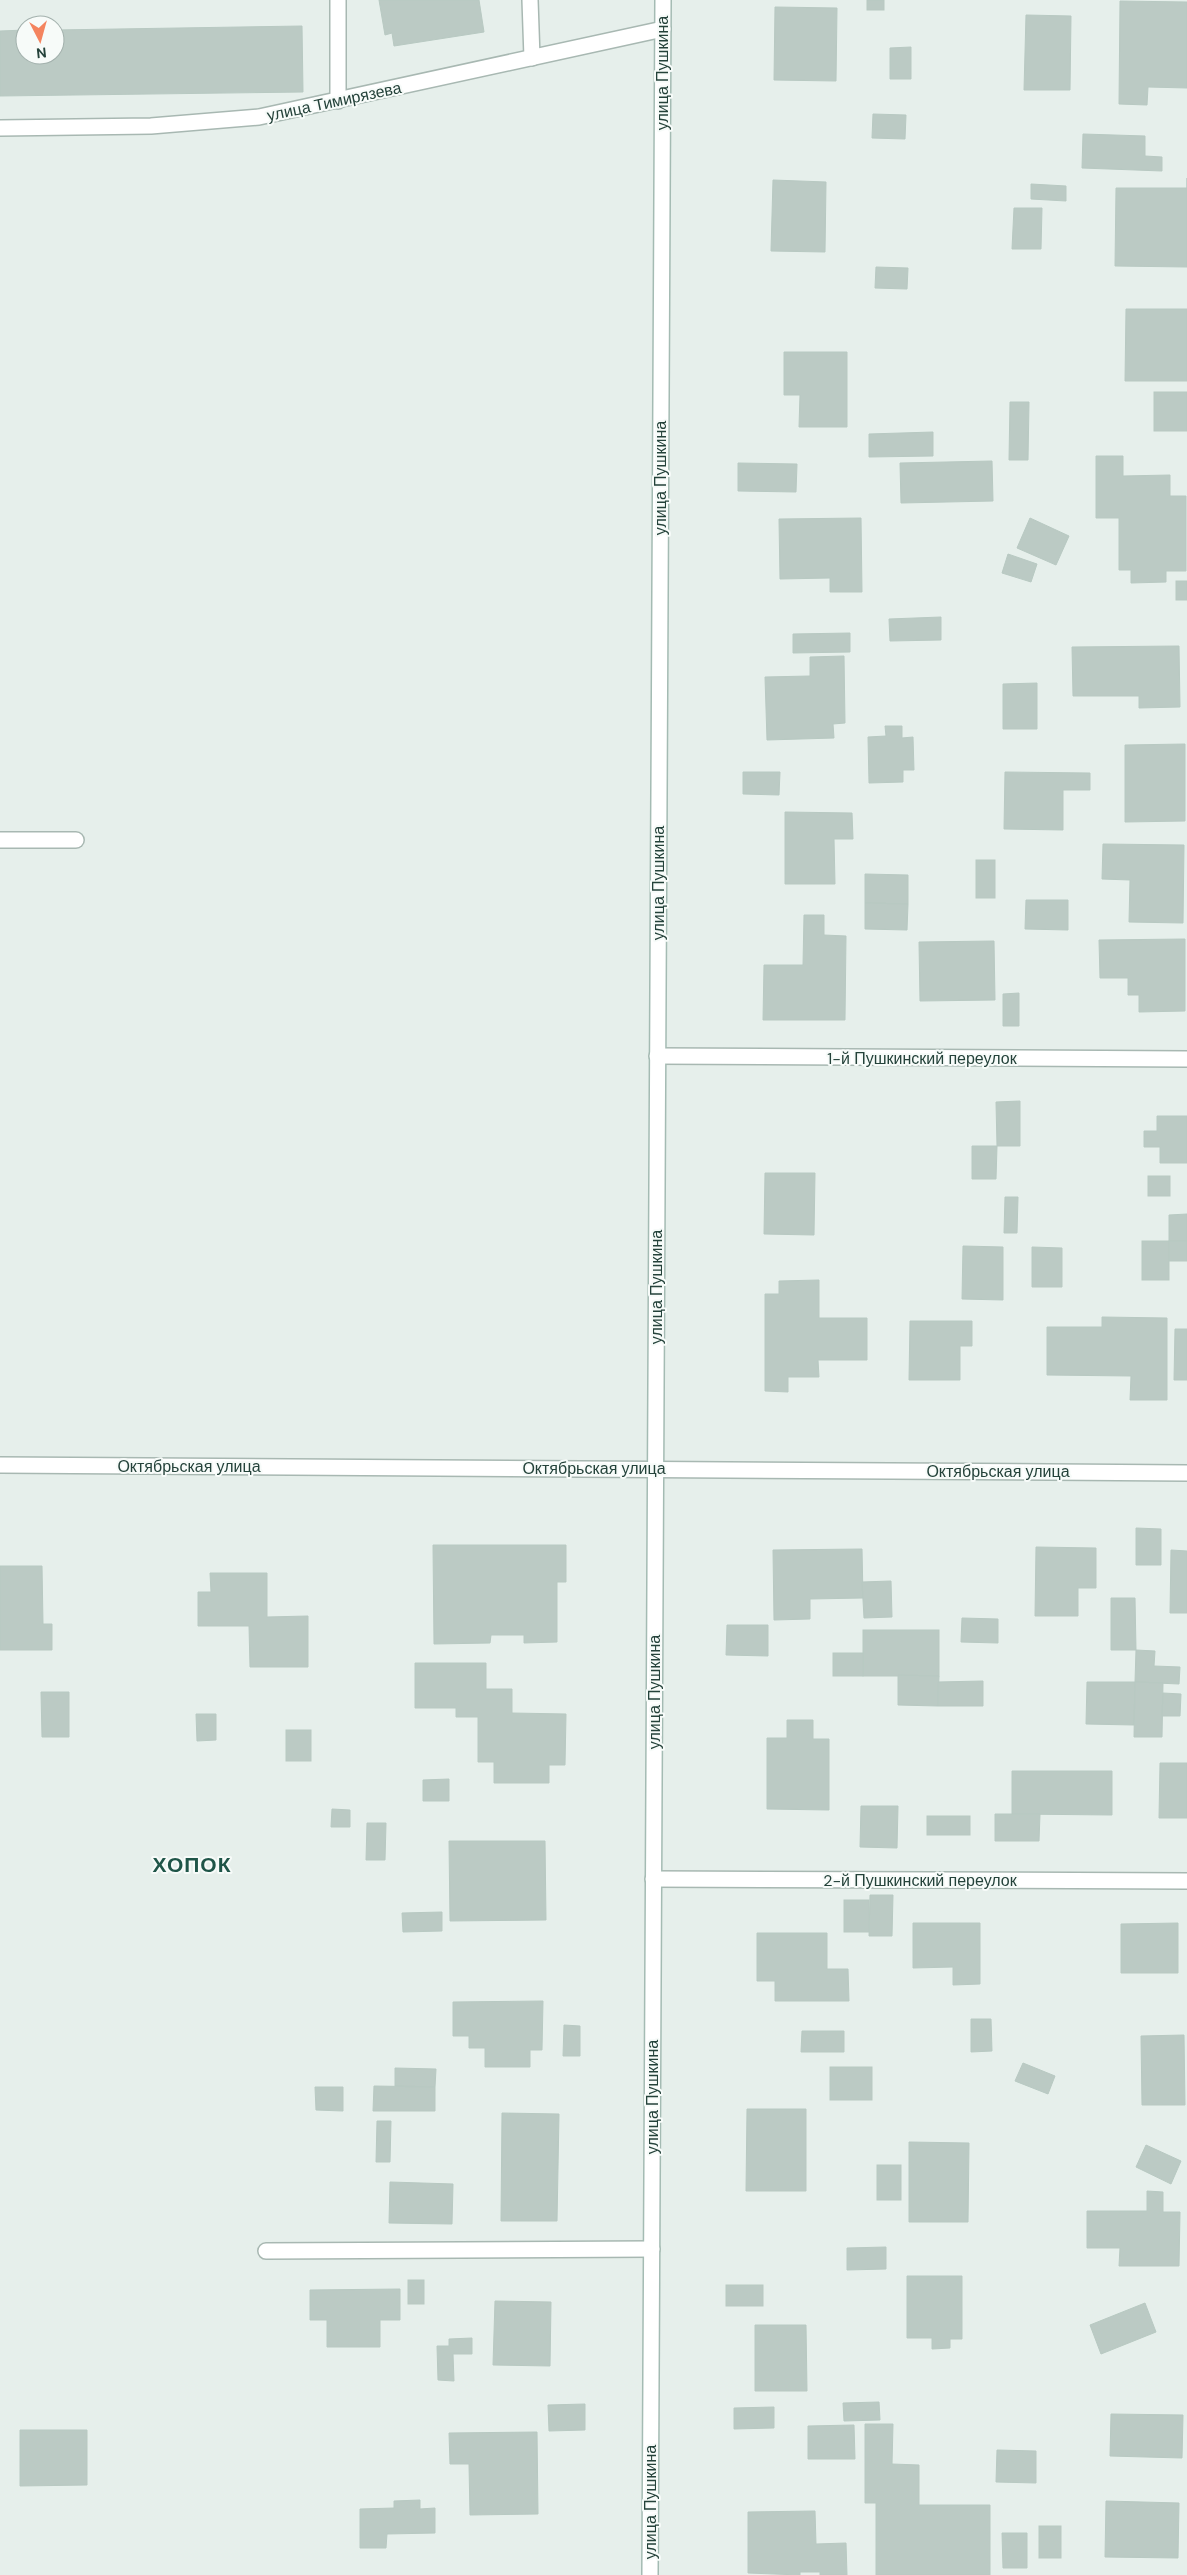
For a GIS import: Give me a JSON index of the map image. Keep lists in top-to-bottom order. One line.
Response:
{"streets":{"street":["улица Пушкина","улица Тимирязева","1-й Пушкинский переулок","Октябрьская улица","2-й Пушкинский переулок"]},"crossings":[["улица Пушкина","улица Тимирязева"],["улица Пушкина","1-й Пушкинский переулок"],["улица Пушкина","Октябрьская улица"],["улица Пушкина","2-й Пушкинский переулок"]],"districts":["ХОПОК"],"north":"bottom"}
